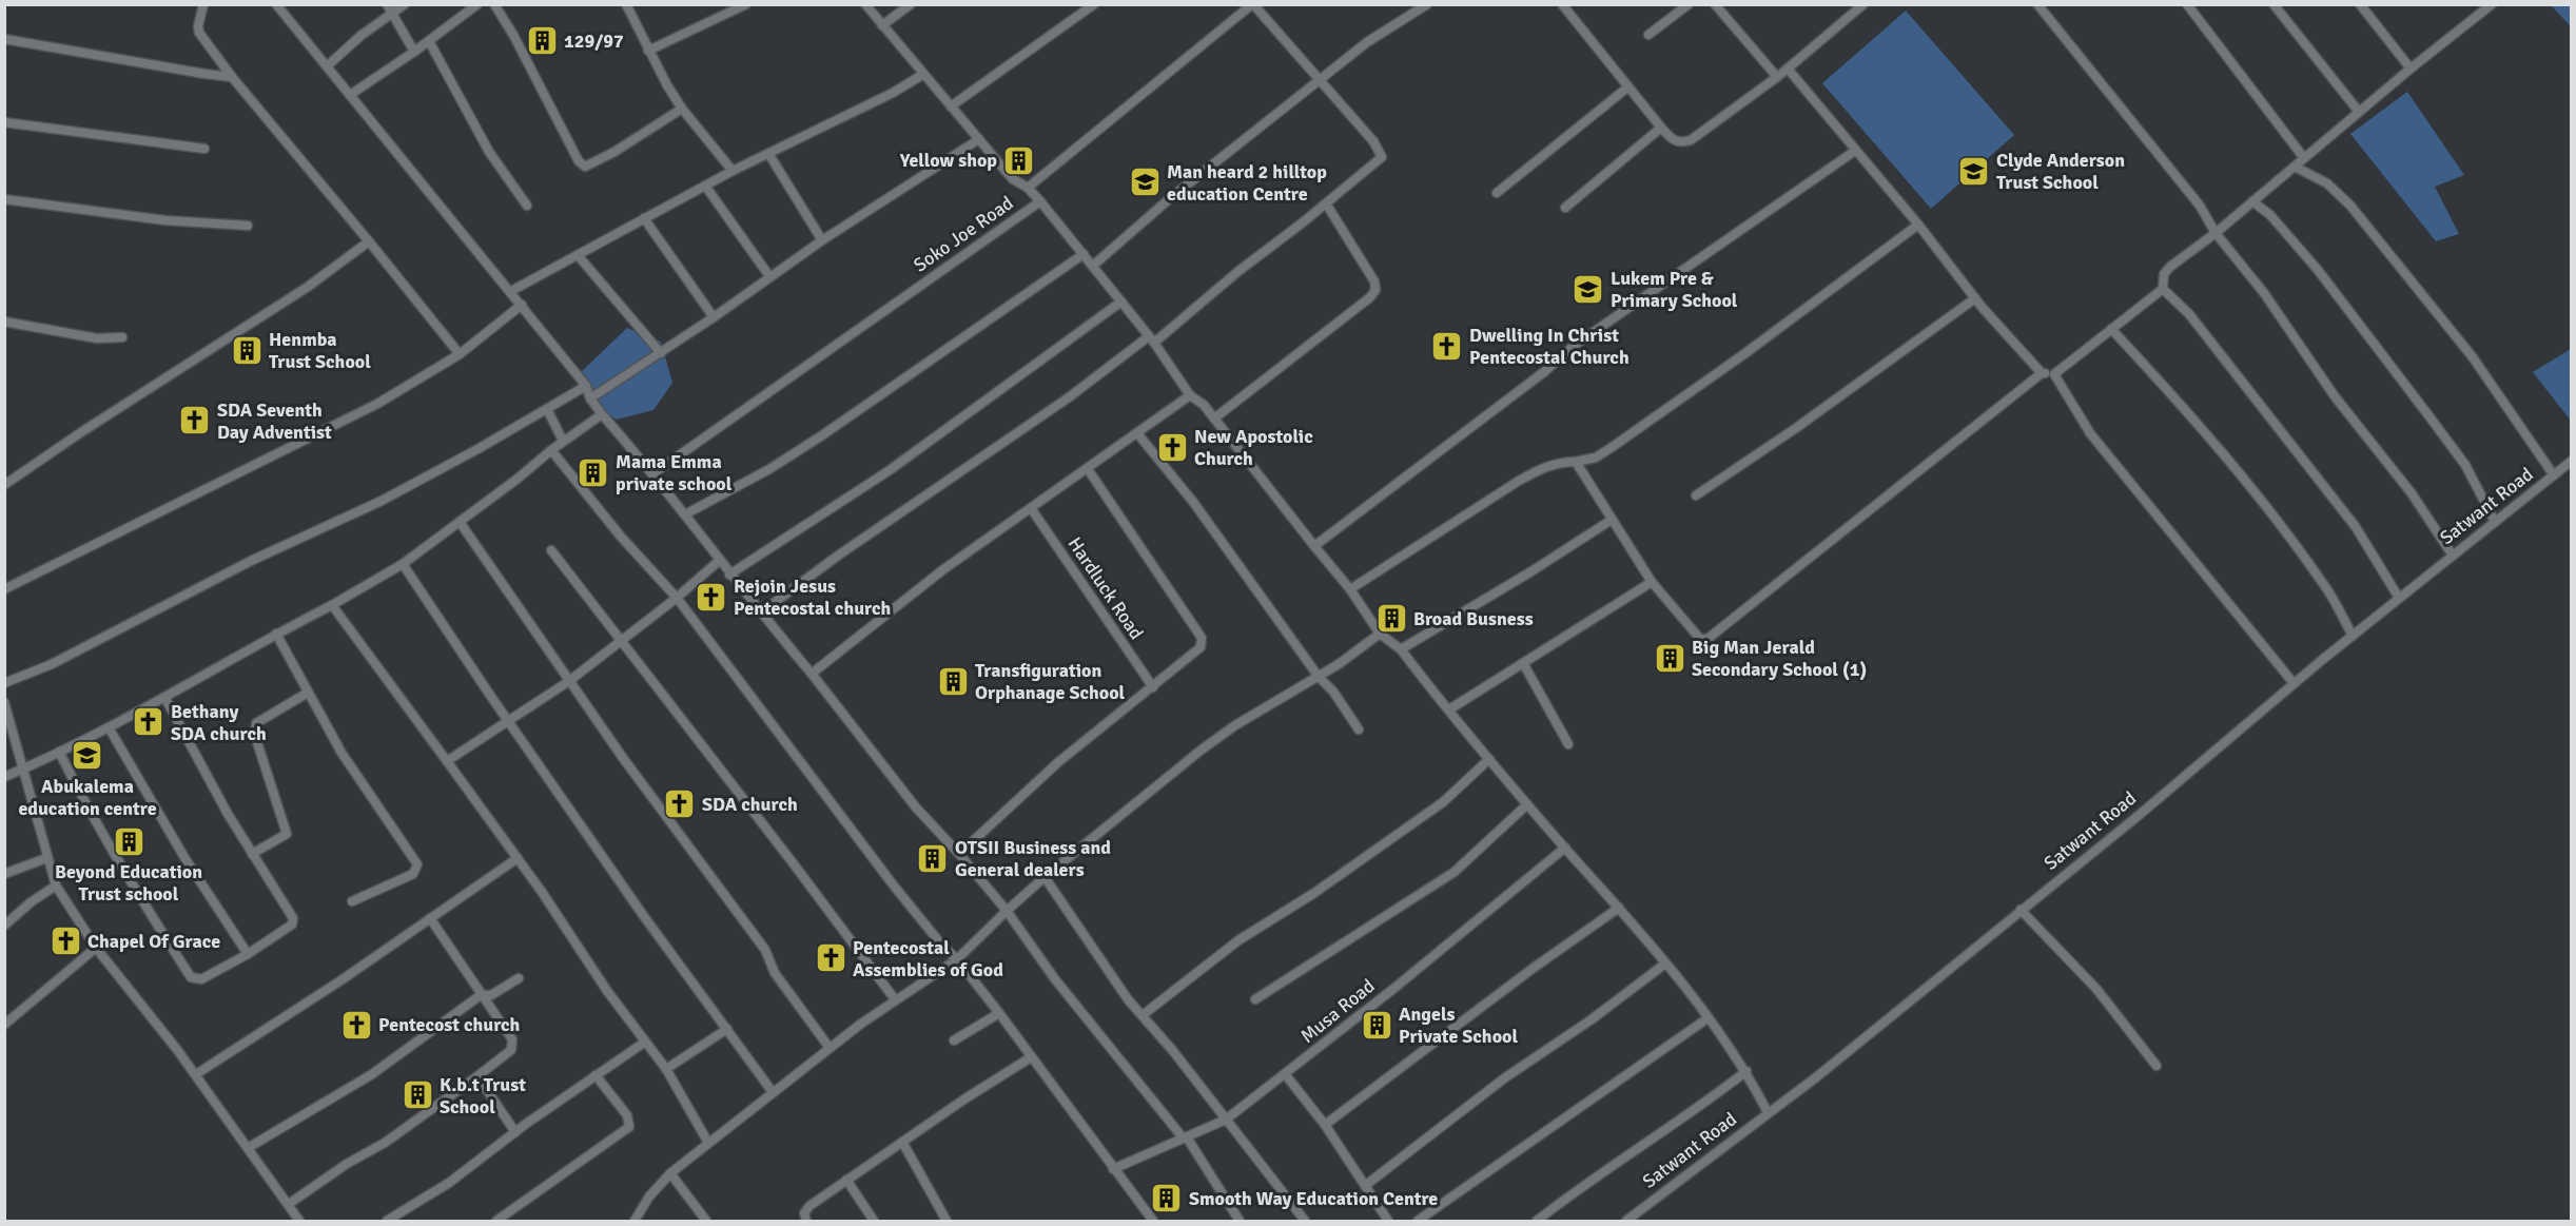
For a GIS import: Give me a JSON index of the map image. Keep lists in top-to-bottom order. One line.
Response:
{"streets":{"street":["Soko Joe Road","Satwant Road","Hardluck Road","Musa Road"]},"places":{"building":["129/97","Yellow shop","Henmba Trust School","Mama Emma private school","Broad Busness","Big Man Jerald Secondary School (1)","Transfiguration Orphanage School","Beyond Education Trust school","OTSII Business and General dealers","Angels Private School","K.b.t Trust School","Smooth Way Education Centre"],"school or university":["Clyde Anderson Trust School","Man heard 2 hilltop education Centre","Lukem Pre & Primary School","Abukalema education centre"],"church":["Dwelling In Christ Pentecostal Church","SDA Seventh Day Adventist","New Apostolic Church","Rejoin Jesus Pentecostal church","Bethany SDA church","SDA church","Chapel Of Grace","Pentecostal Assemblies of God","Pentecost church"]}}
